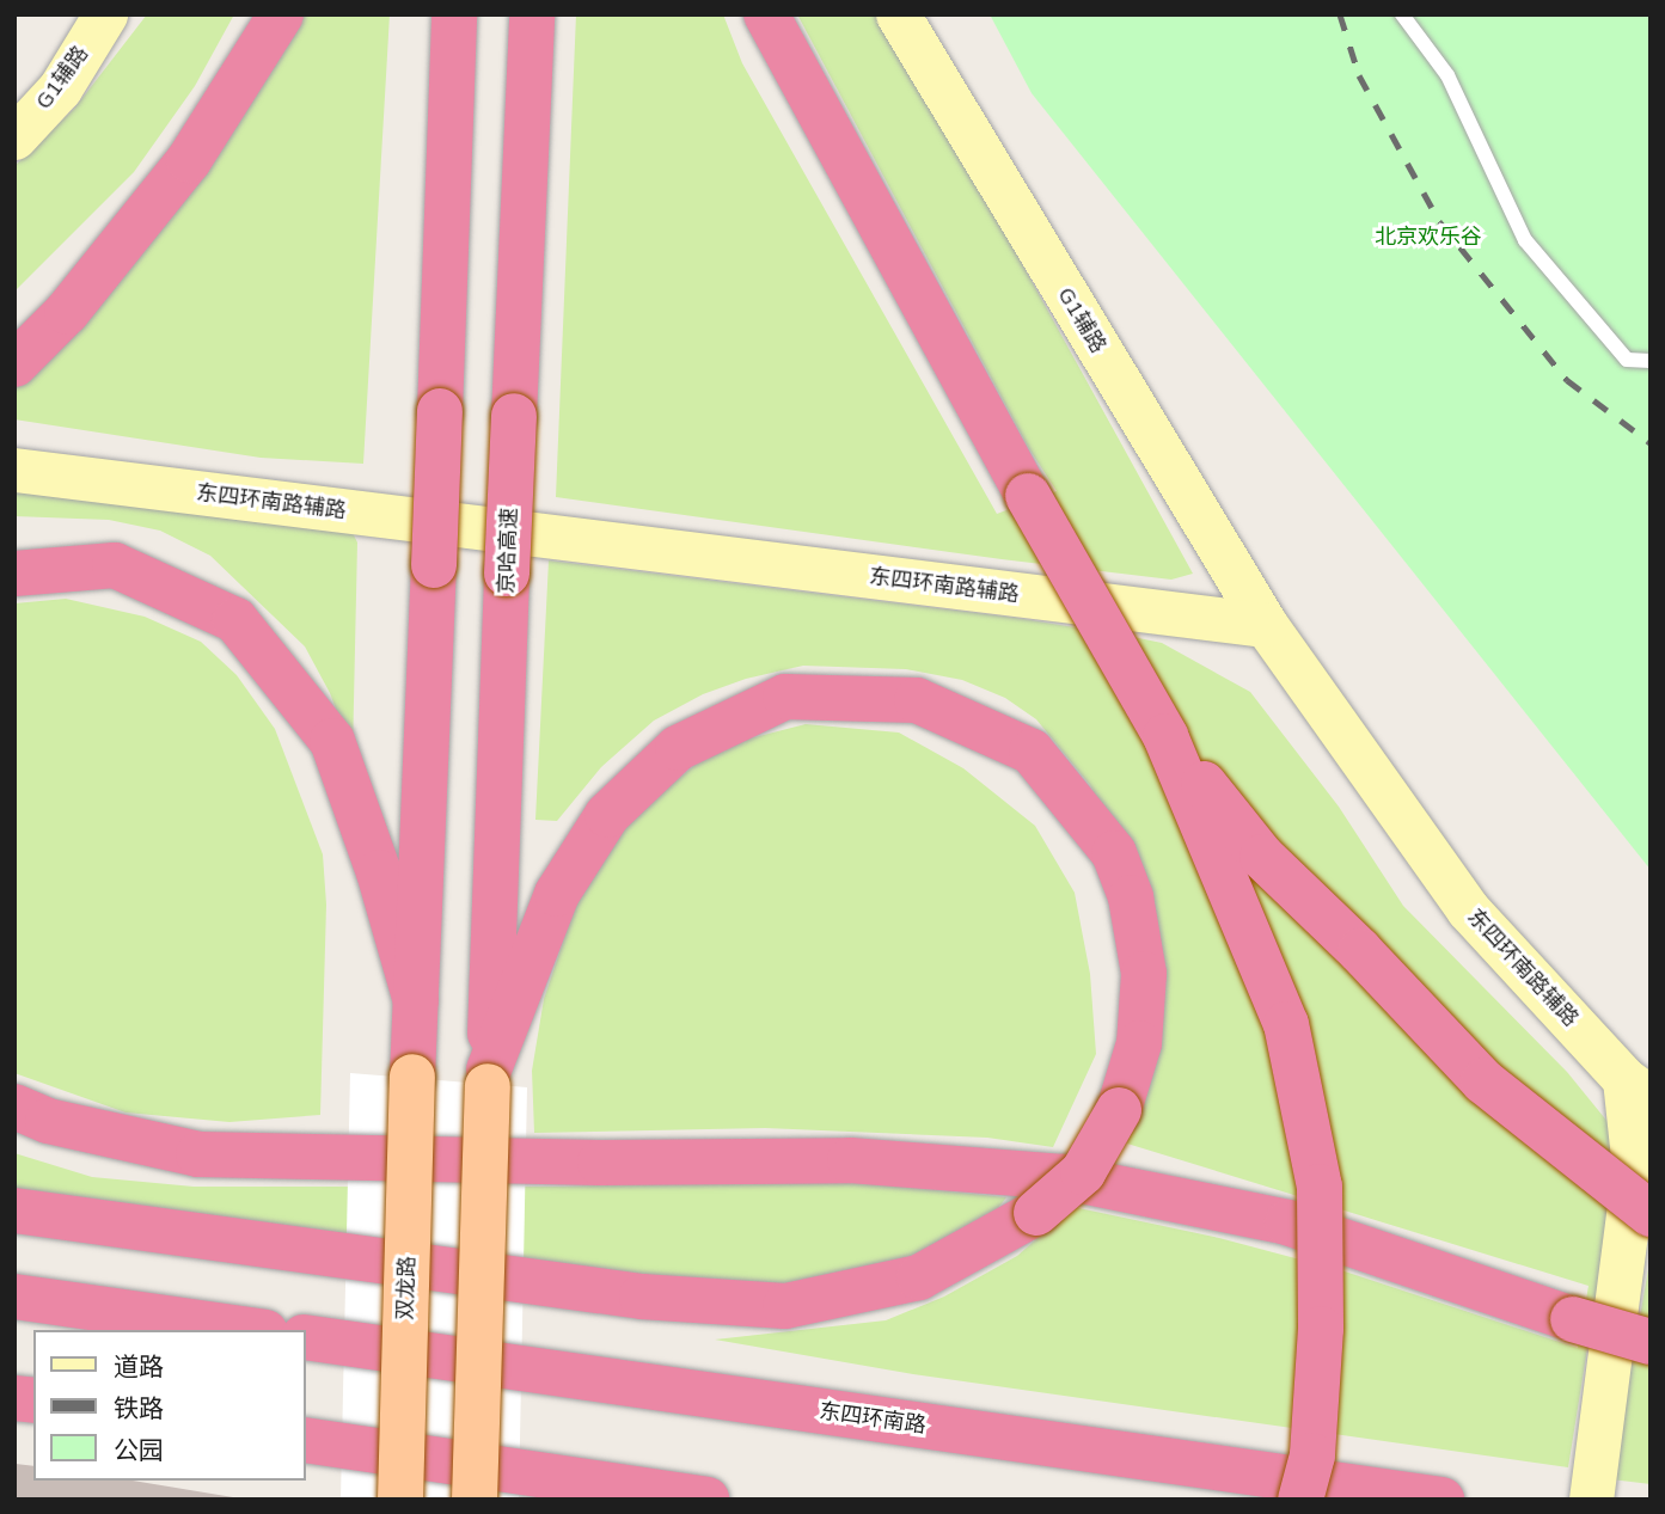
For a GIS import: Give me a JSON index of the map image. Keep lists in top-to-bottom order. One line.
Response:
{"streets":{"highway":["京哈高速","东四环南路"],"main road":["G1辅路","东四环南路辅路","双龙路"]},"crossings":[["G1辅路","东四环南路辅路"]],"parks":["北京欢乐谷"],"legend":["道路","铁路","公园"]}
